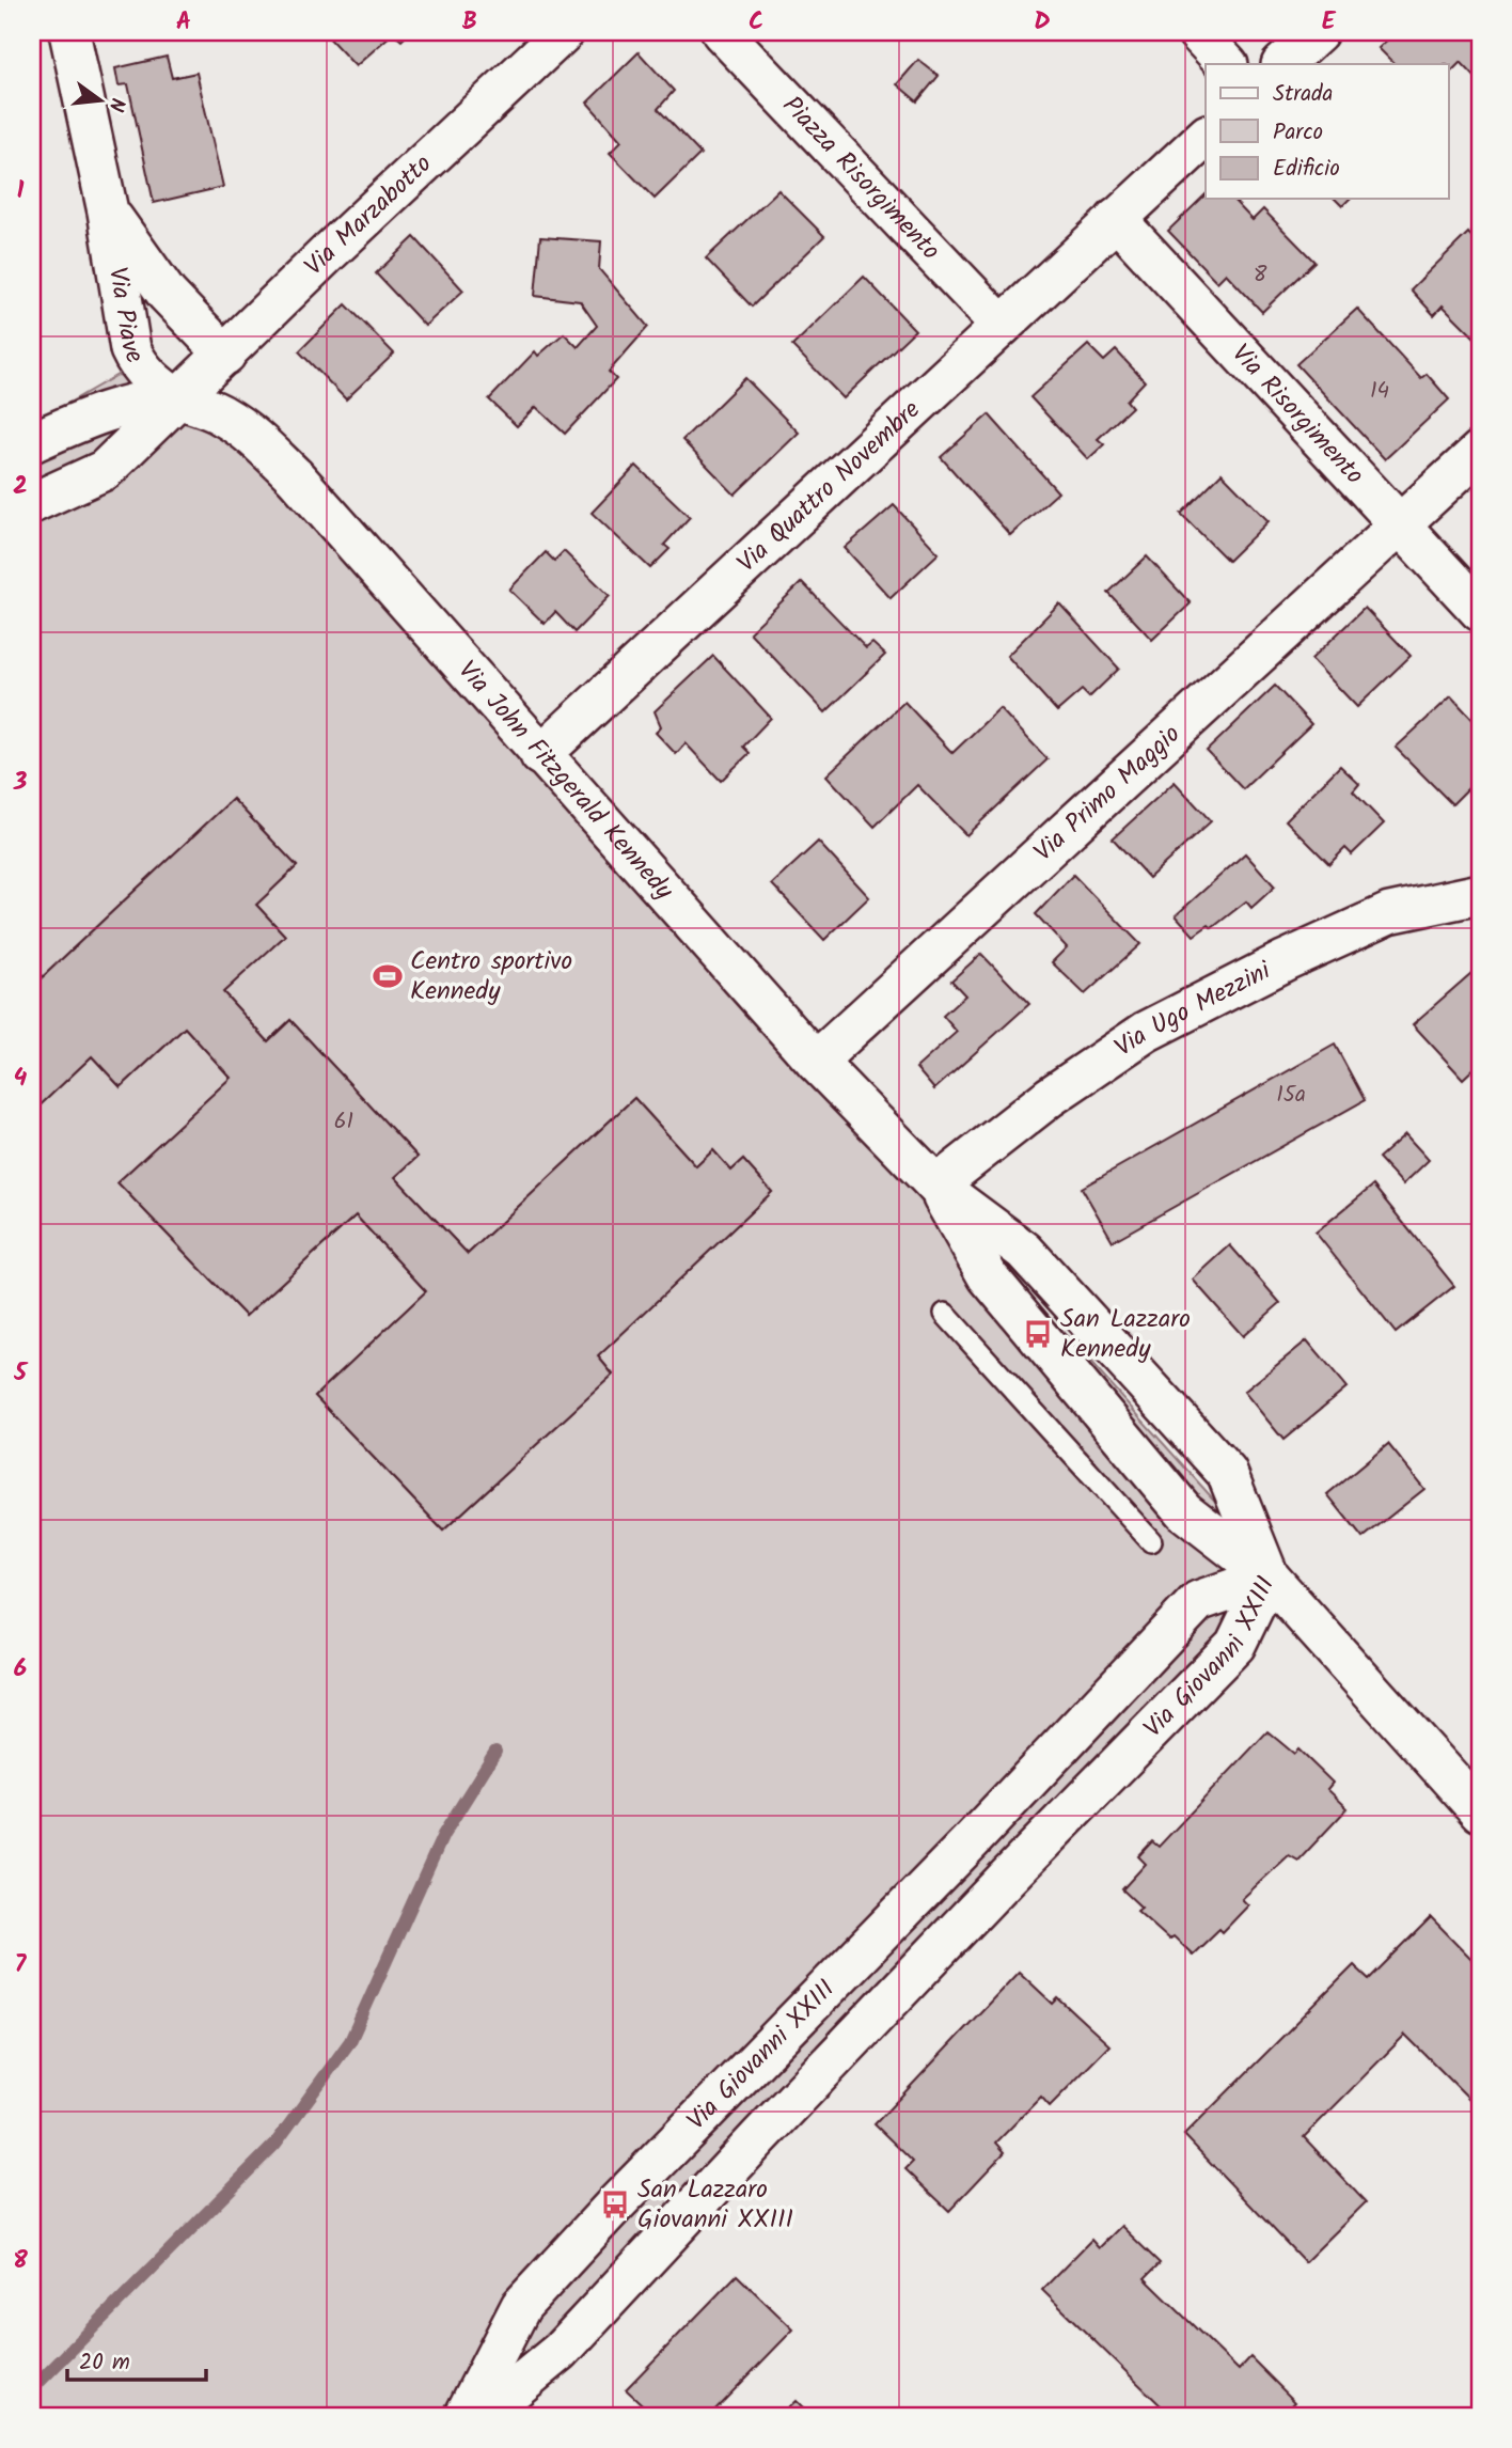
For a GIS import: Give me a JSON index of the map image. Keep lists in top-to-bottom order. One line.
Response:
{"streets":{"street":["Piazza Risorgimento","Via Marzabotto","Via Piave","Via Risorgimento","Via Quattro Novembre","Via John Fitzgerald Kennedy","Via Primo Maggio","Via Ugo Mezzini","Via Giovanni XXIII"]},"crossings":[["Piazza Risorgimento","Via Quattro Novembre"],["Via Marzabotto","Via Piave"],["Via Marzabotto","Via John Fitzgerald Kennedy"],["Via Piave","Via John Fitzgerald Kennedy"],["Via Risorgimento","Via Quattro Novembre"],["Via Risorgimento","Via Primo Maggio"],["Via Quattro Novembre","Via John Fitzgerald Kennedy"],["Via John Fitzgerald Kennedy","Via Primo Maggio"],["Via John Fitzgerald Kennedy","Via Ugo Mezzini"],["Via John Fitzgerald Kennedy","Via Giovanni XXIII"]],"places":{"sports":["Centro sportivo Kennedy"],"bus stop":["San Lazzaro Kennedy","San Lazzaro Giovanni XXIII"]},"house_numbers":["8","14","15a","61"],"legend":["Strada","Parco","Edificio"],"scale_bar":"20 m","north":"right","grid":{"columns":["A","B","C","D","E"],"rows":["1","2","3","4","5","6","7","8"]}}
